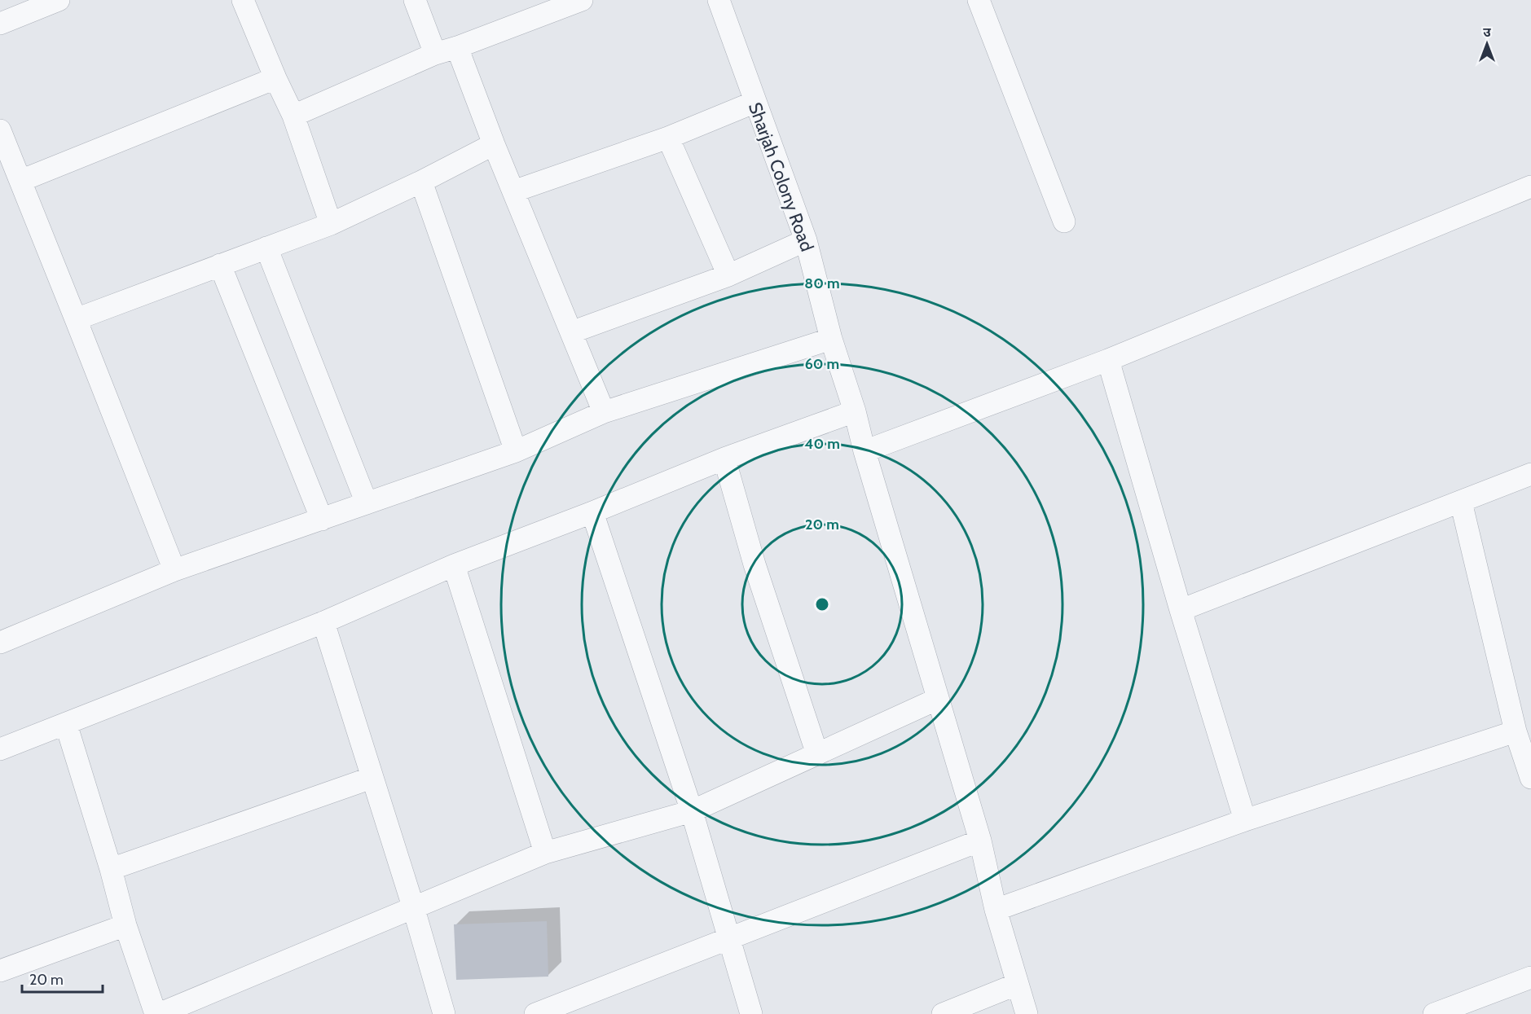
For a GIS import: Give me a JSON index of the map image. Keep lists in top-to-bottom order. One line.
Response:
{"streets":{"street":["Sharjah Colony Road"]},"scale_bar":"20 m","north":"top","rings":["80 m","60 m","40 m","20 m"]}
